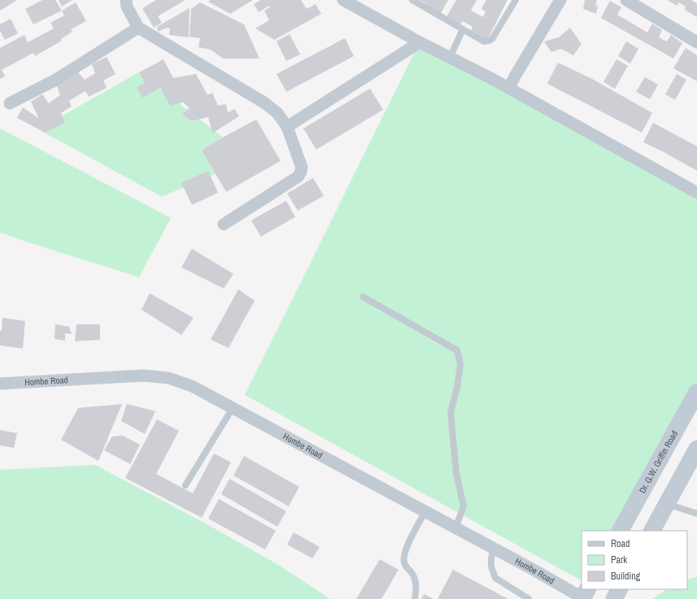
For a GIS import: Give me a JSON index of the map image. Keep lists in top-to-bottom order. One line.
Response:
{"streets":{"main road":["Dr. G.W. Griffin Road"],"street":["Hombe Road"]},"legend":["Road","Park","Building"]}
